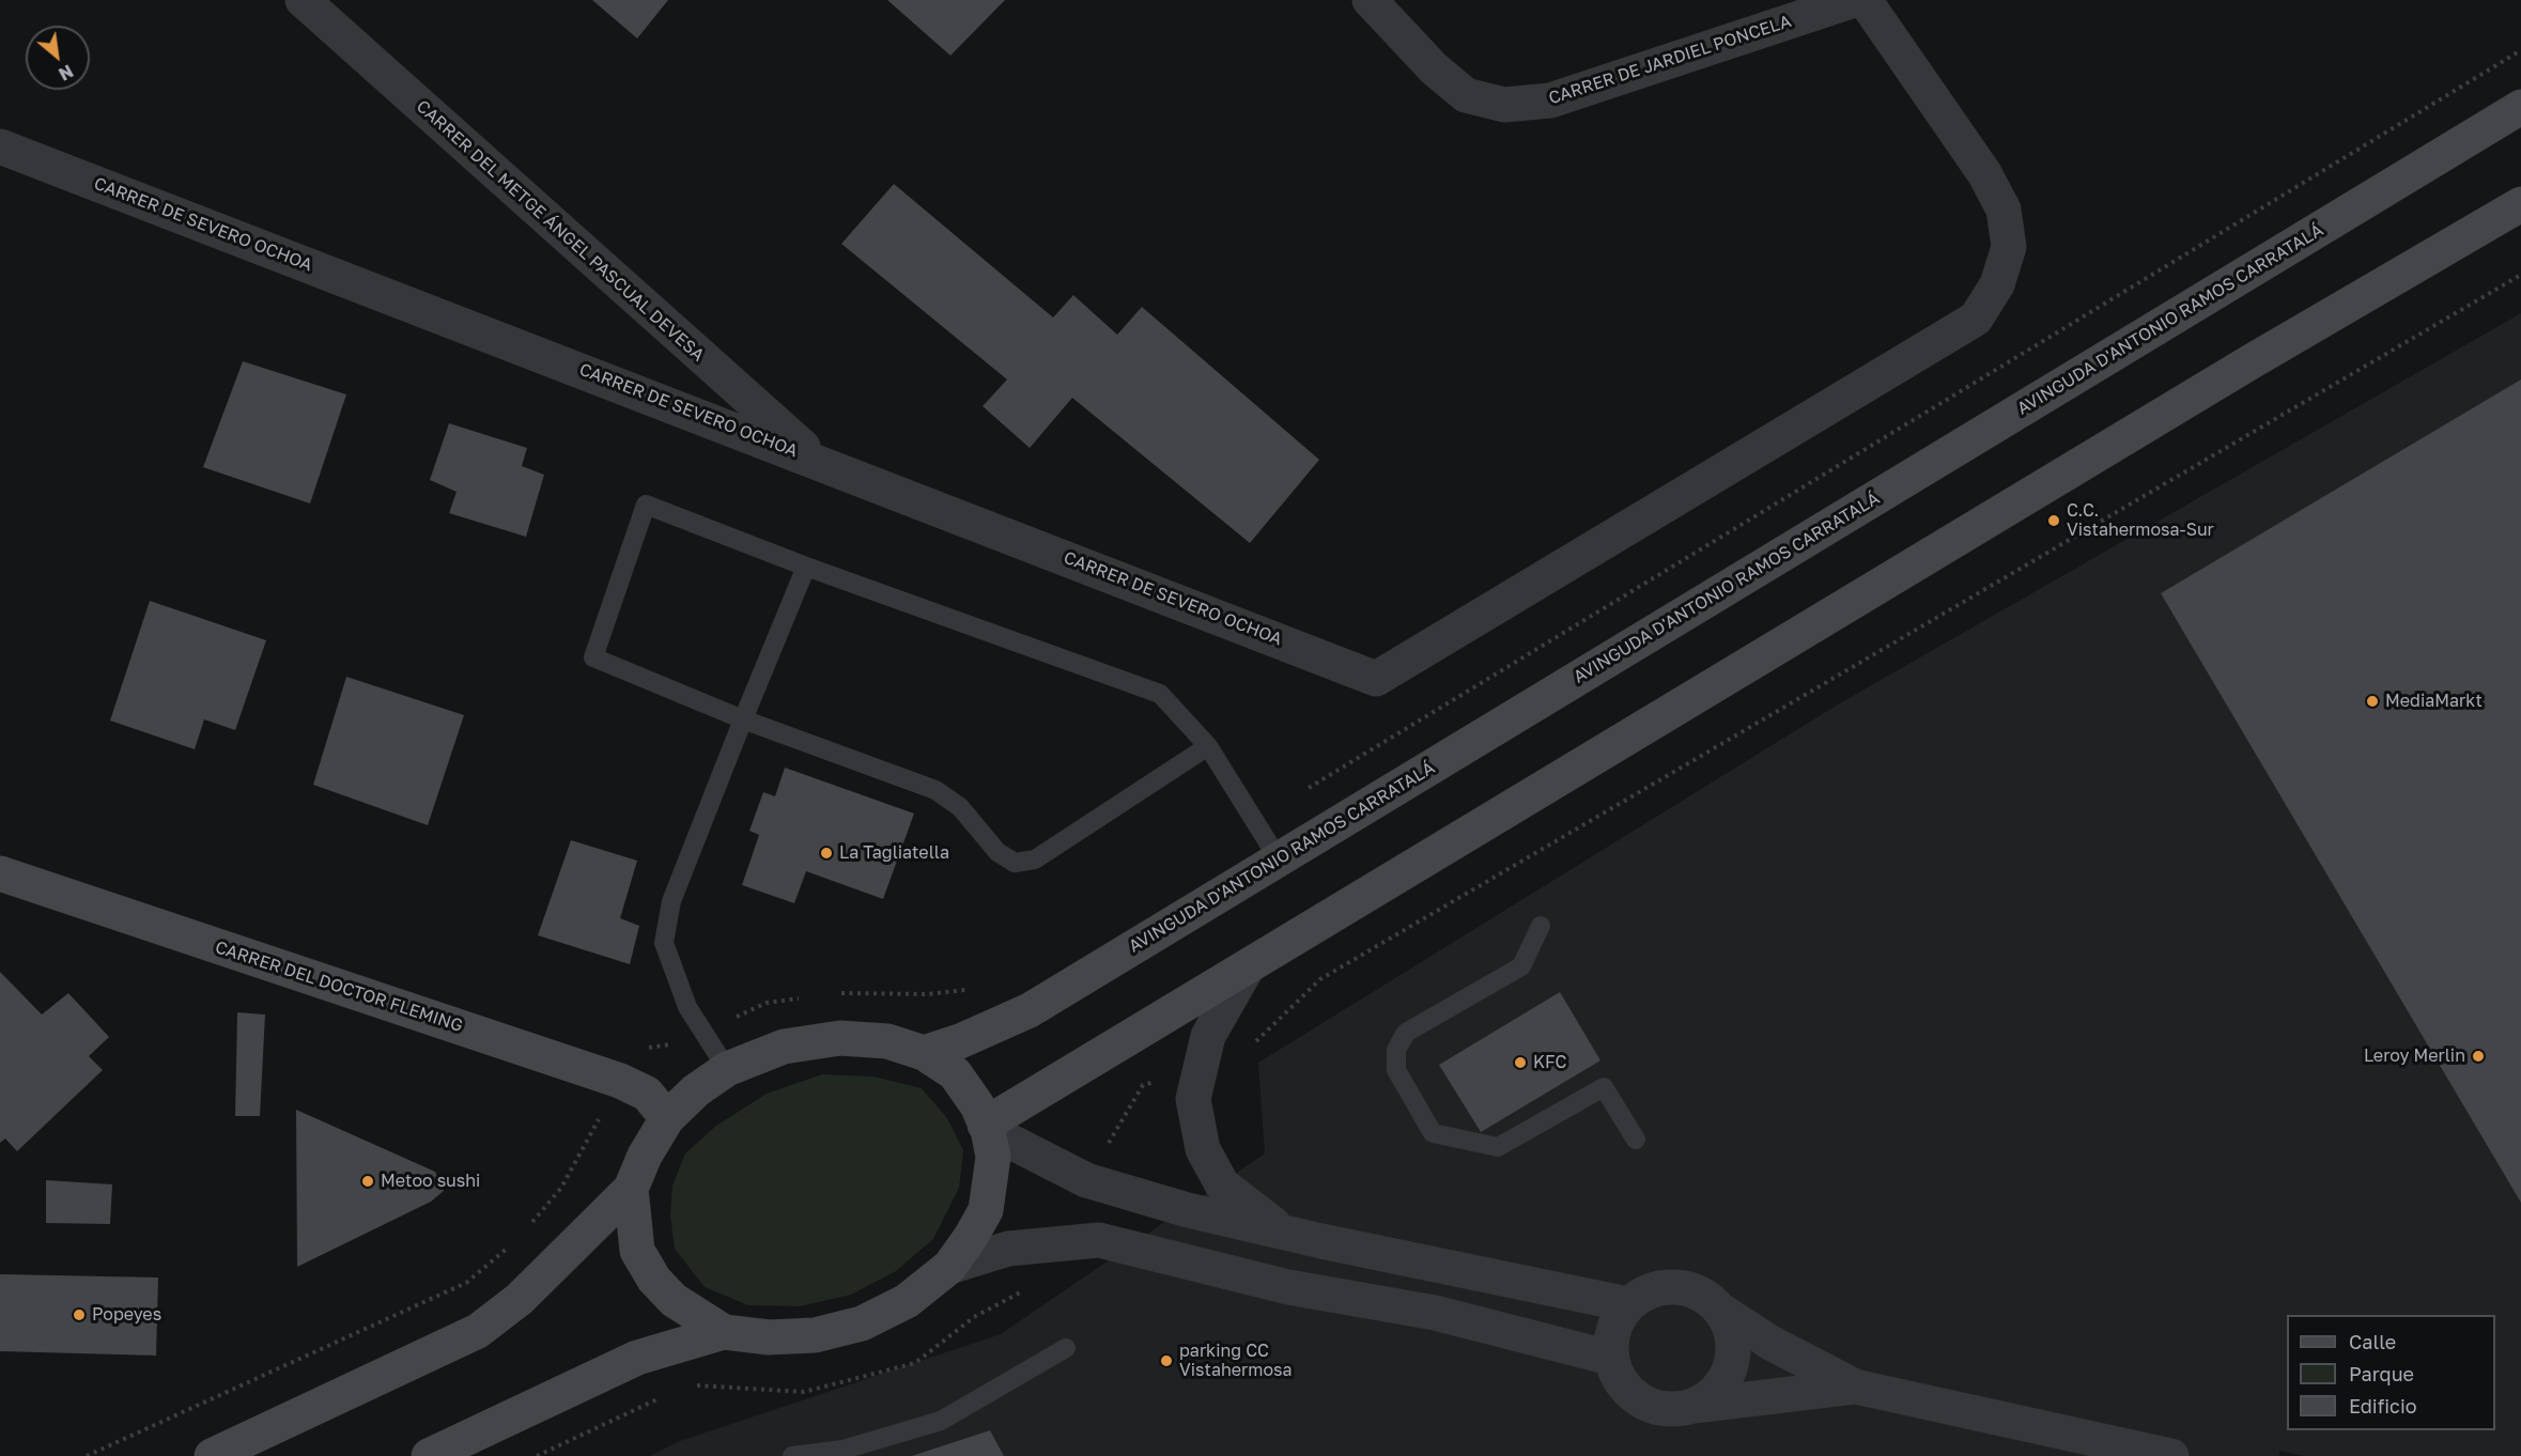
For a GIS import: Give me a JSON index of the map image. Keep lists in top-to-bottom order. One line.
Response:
{"streets":{"main road":["AVINGUDA D'ANTONIO RAMOS CARRATALÁ","CARRER DEL DOCTOR FLEMING"],"street":["CARRER DE JARDIEL PONCELA","CARRER DE SEVERO OCHOA","CARRER DEL METGE ÁNGEL PASCUAL DEVESA"]},"crossings":[["CARRER DE SEVERO OCHOA","CARRER DEL METGE ÁNGEL PASCUAL DEVESA"]],"places":["C.C. Vistahermosa-Sur","MediaMarkt","La Tagliatella","Leroy Merlin","KFC","Metoo sushi","Popeyes","parking CC Vistahermosa"],"legend":["Calle","Parque","Edificio"],"north":"bottom right"}
